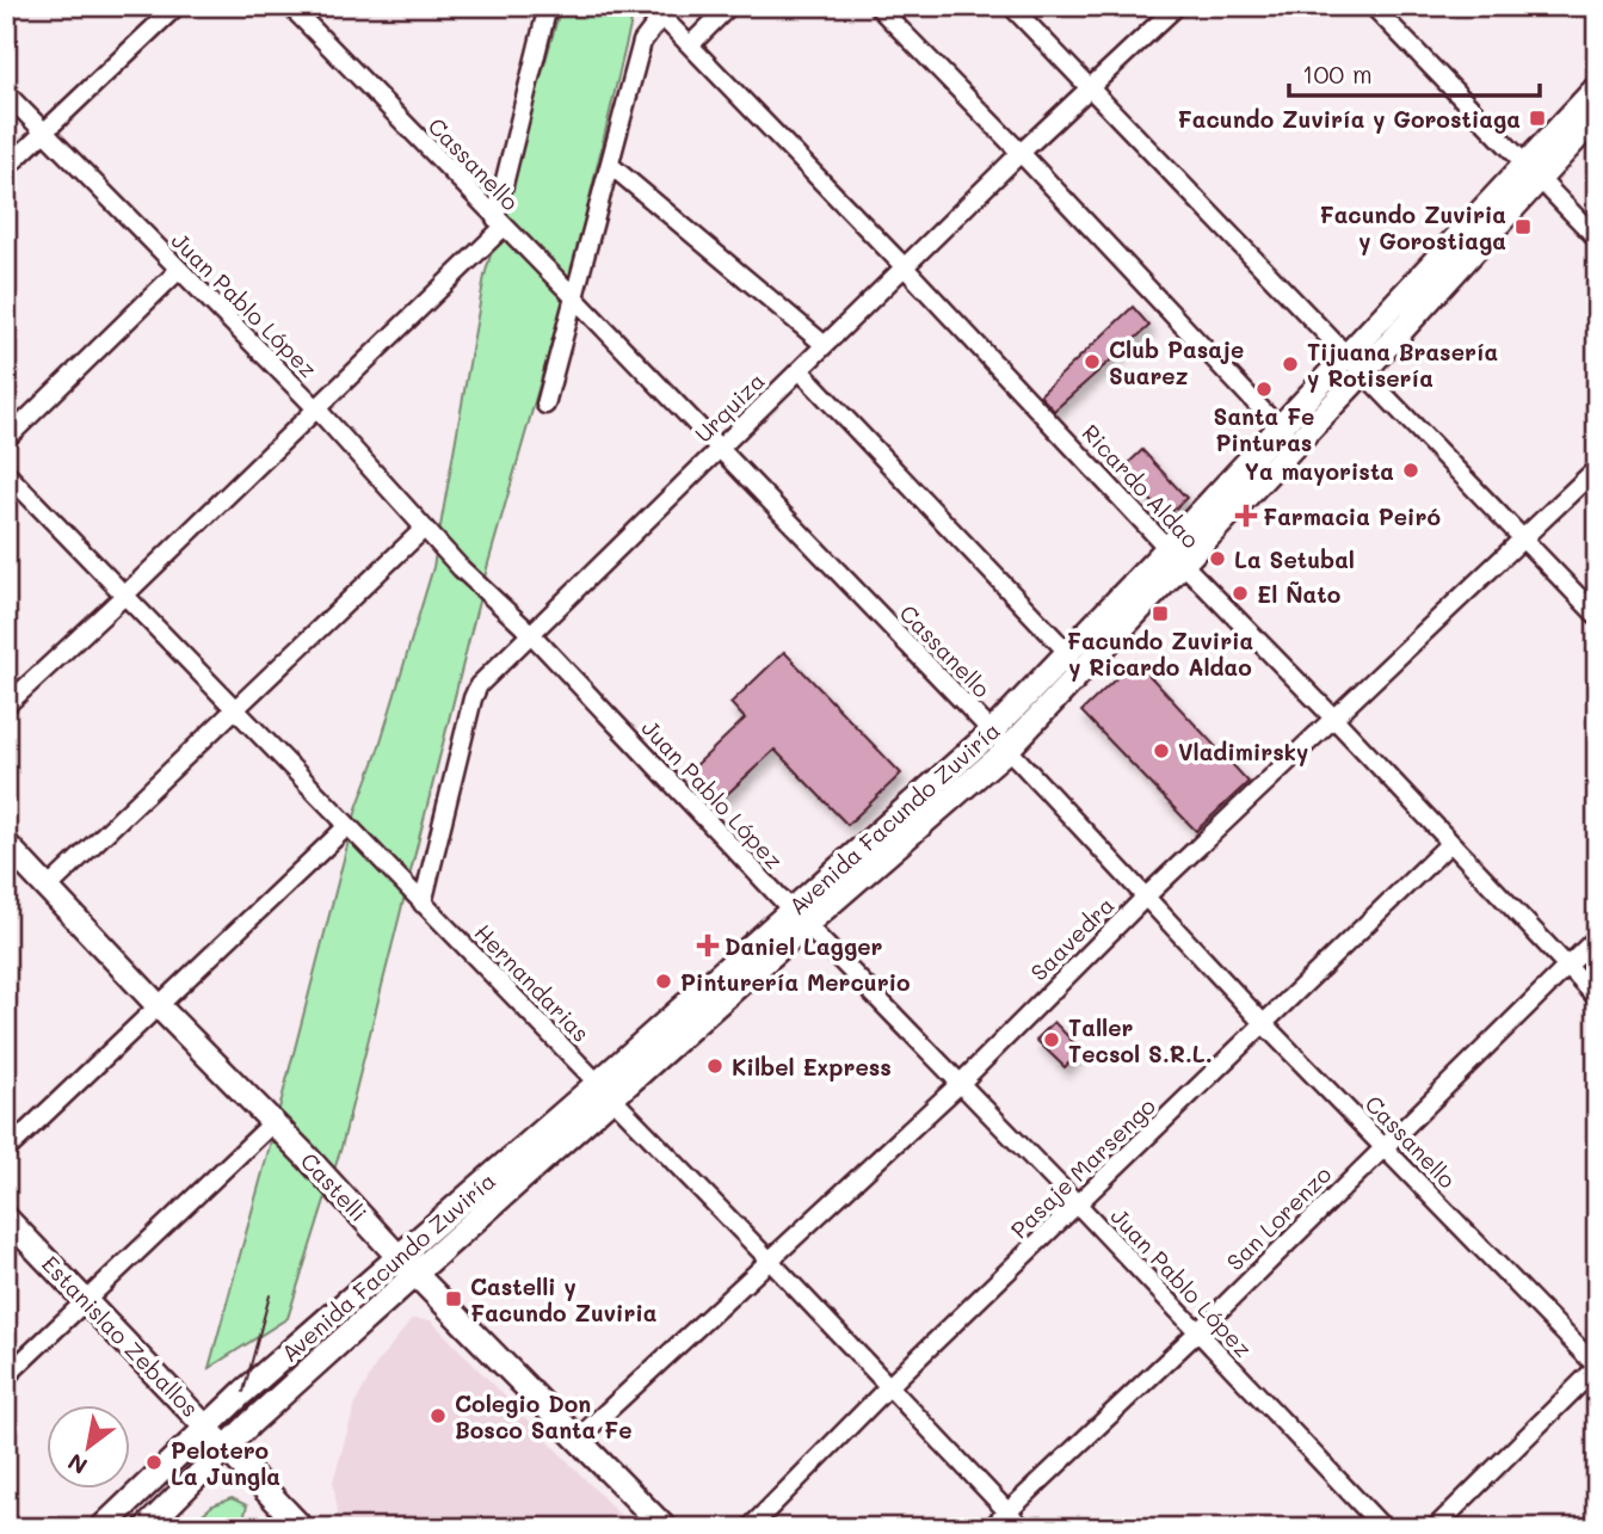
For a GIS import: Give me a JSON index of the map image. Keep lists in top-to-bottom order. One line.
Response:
{"streets":{"main road":["Avenida Facundo Zuviría","Castelli","Estanislao Zeballos"],"street":["Cassanello","Juan Pablo López","Urquiza","Ricardo Aldao","Saavedra","Hernandarias","Pasaje Marsengo","San Lorenzo"]},"crossings":[["Cassanello","Urquiza"],["Cassanello","Avenida Facundo Zuviría"],["Cassanello","Saavedra"],["Cassanello","Pasaje Marsengo"],["Cassanello","San Lorenzo"],["Juan Pablo López","Urquiza"],["Juan Pablo López","Avenida Facundo Zuviría"],["Juan Pablo López","Saavedra"],["Juan Pablo López","Pasaje Marsengo"],["Juan Pablo López","San Lorenzo"],["Urquiza","Ricardo Aldao"],["Urquiza","Hernandarias"],["Ricardo Aldao","Avenida Facundo Zuviría"],["Ricardo Aldao","Saavedra"],["Ricardo Aldao","Pasaje Marsengo"],["Ricardo Aldao","San Lorenzo"],["Avenida Facundo Zuviría","Hernandarias"],["Avenida Facundo Zuviría","Castelli"],["Avenida Facundo Zuviría","Estanislao Zeballos"],["Saavedra","Hernandarias"],["Saavedra","Castelli"],["Hernandarias","Pasaje Marsengo"],["Hernandarias","San Lorenzo"]],"places":{"transit":["Facundo Zuviría y Gorostiaga","Facundo Zuviria y Gorostiaga","Facundo Zuviria y Ricardo Aldao","Castelli y Facundo Zuviria"],"other":["Club Pasaje Suarez","Tijuana Brasería y Rotisería","Santa Fe Pinturas","Ya mayorista","La Setubal","El Ñato","Vladimirsky","Pinturería Mercurio","Taller Tecsol S.R.L.","Kilbel Express","Colegio Don Bosco Santa Fe","Pelotero La Jungla"],"health":["Farmacia Peiró","Daniel Lagger"]},"scale_bar":"100 m","north":"bottom left"}
